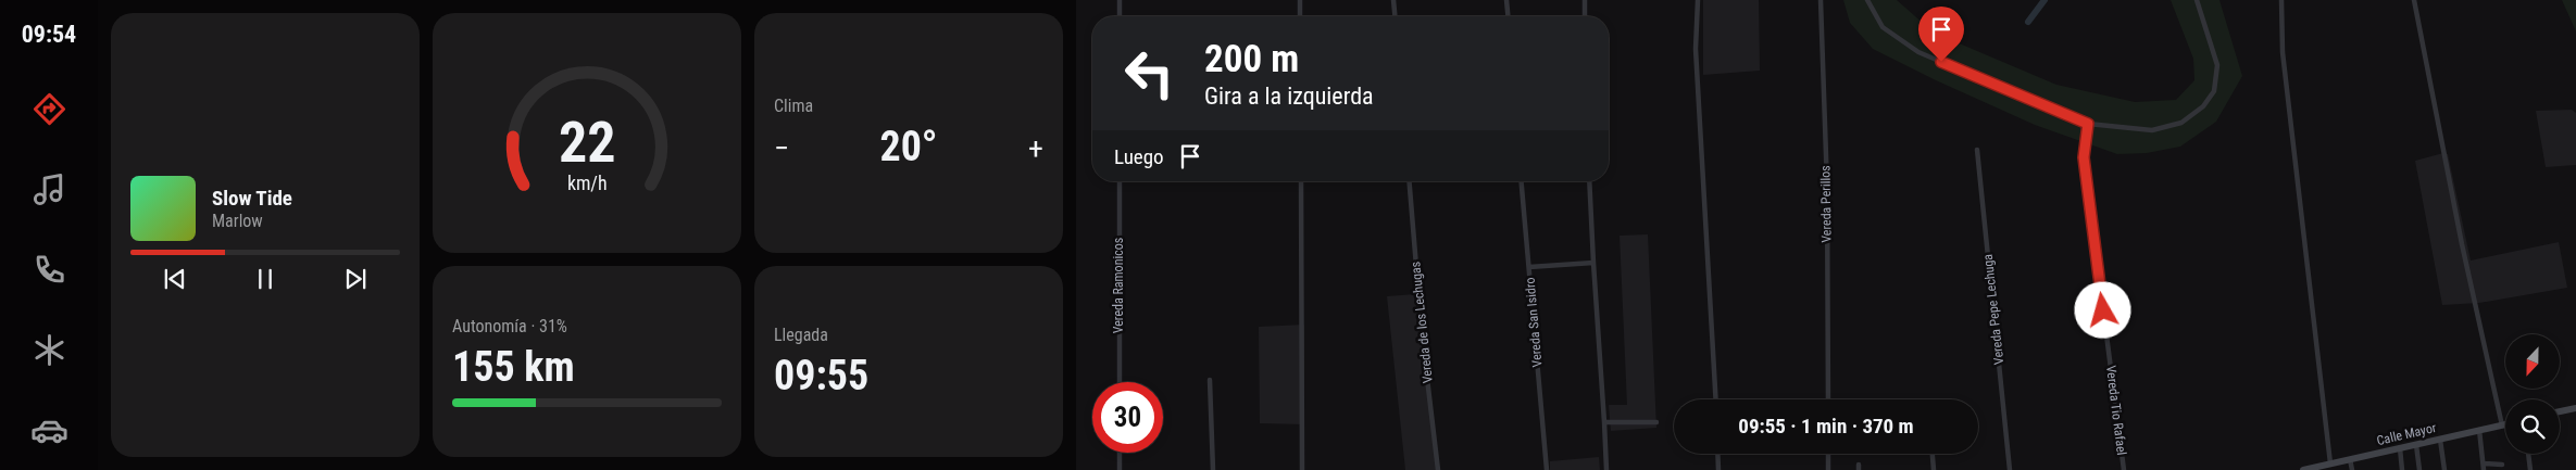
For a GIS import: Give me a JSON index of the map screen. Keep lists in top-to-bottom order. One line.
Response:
{"streets":{"main road":["Calle Mayor"],"street":["Vereda Perillos","Vereda Ramonicos","Vereda Pepe Lechuga","Vereda de los Lechugas","Vereda San Isidro","Vereda Tio Rafael"]},"north":"bottom","page":{"tabs":"09:54","tile":["Clima",["Autonomía · 31%","155 km"],["Llegada","09:55"]],"turn":["200 m","Gira a la izquierda"],"heat":["−","20°","+"],"then":"Luego","song":["Slow Tide","Marlow"],"limit":"30","trip":"09:55 · 1 min · 370 m","gauge":["22","km/h"]}}
